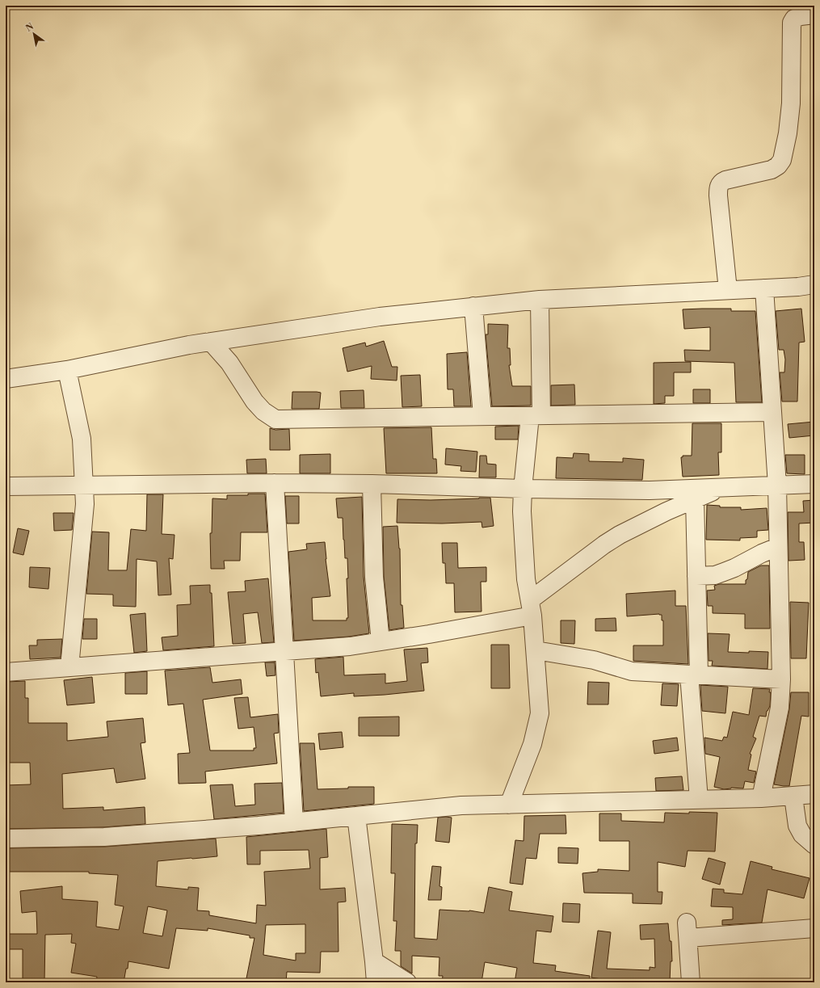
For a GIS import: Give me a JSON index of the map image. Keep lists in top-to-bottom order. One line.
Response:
{"north":"top left"}
